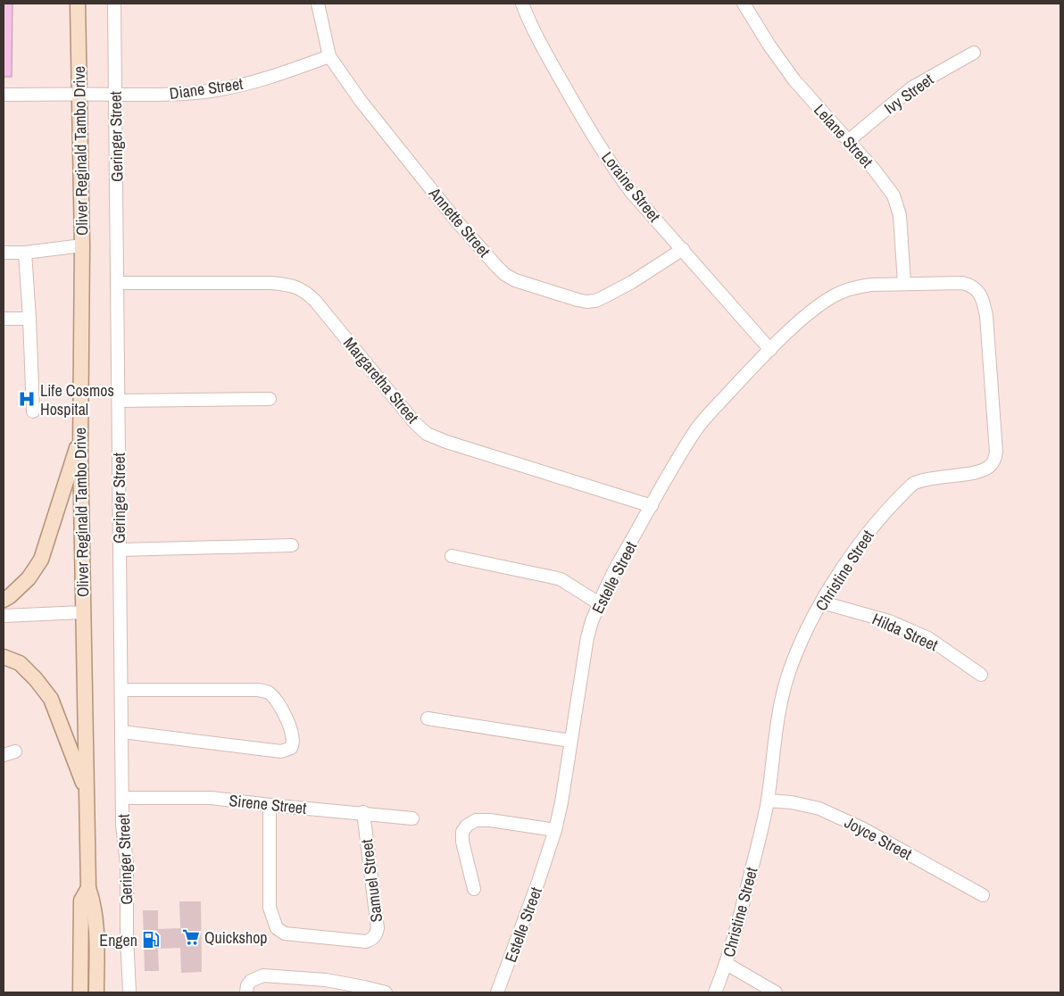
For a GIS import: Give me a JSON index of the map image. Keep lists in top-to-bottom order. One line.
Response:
{"streets":{"main road":["Oliver Reginald Tambo Drive"],"street":["Diane Street","Ivy Street","Lelane Street","Geringer Street","Loraine Street","Annette Street","Margaretha Street","Christine Street","Estelle Street","Hilda Street","Sirene Street","Joyce Street","Samuel Street"]},"crossings":[["Diane Street","Geringer Street"],["Diane Street","Oliver Reginald Tambo Drive"],["Diane Street","Annette Street"],["Ivy Street","Lelane Street"],["Lelane Street","Christine Street"],["Lelane Street","Estelle Street"],["Geringer Street","Margaretha Street"],["Geringer Street","Sirene Street"],["Loraine Street","Annette Street"],["Loraine Street","Estelle Street"],["Margaretha Street","Estelle Street"],["Christine Street","Estelle Street"],["Christine Street","Hilda Street"],["Christine Street","Joyce Street"],["Sirene Street","Samuel Street"]],"places":{"hospital":["Life Cosmos Hospital"],"supermarket":["Quickshop"],"fuel station":["Engen"]}}
